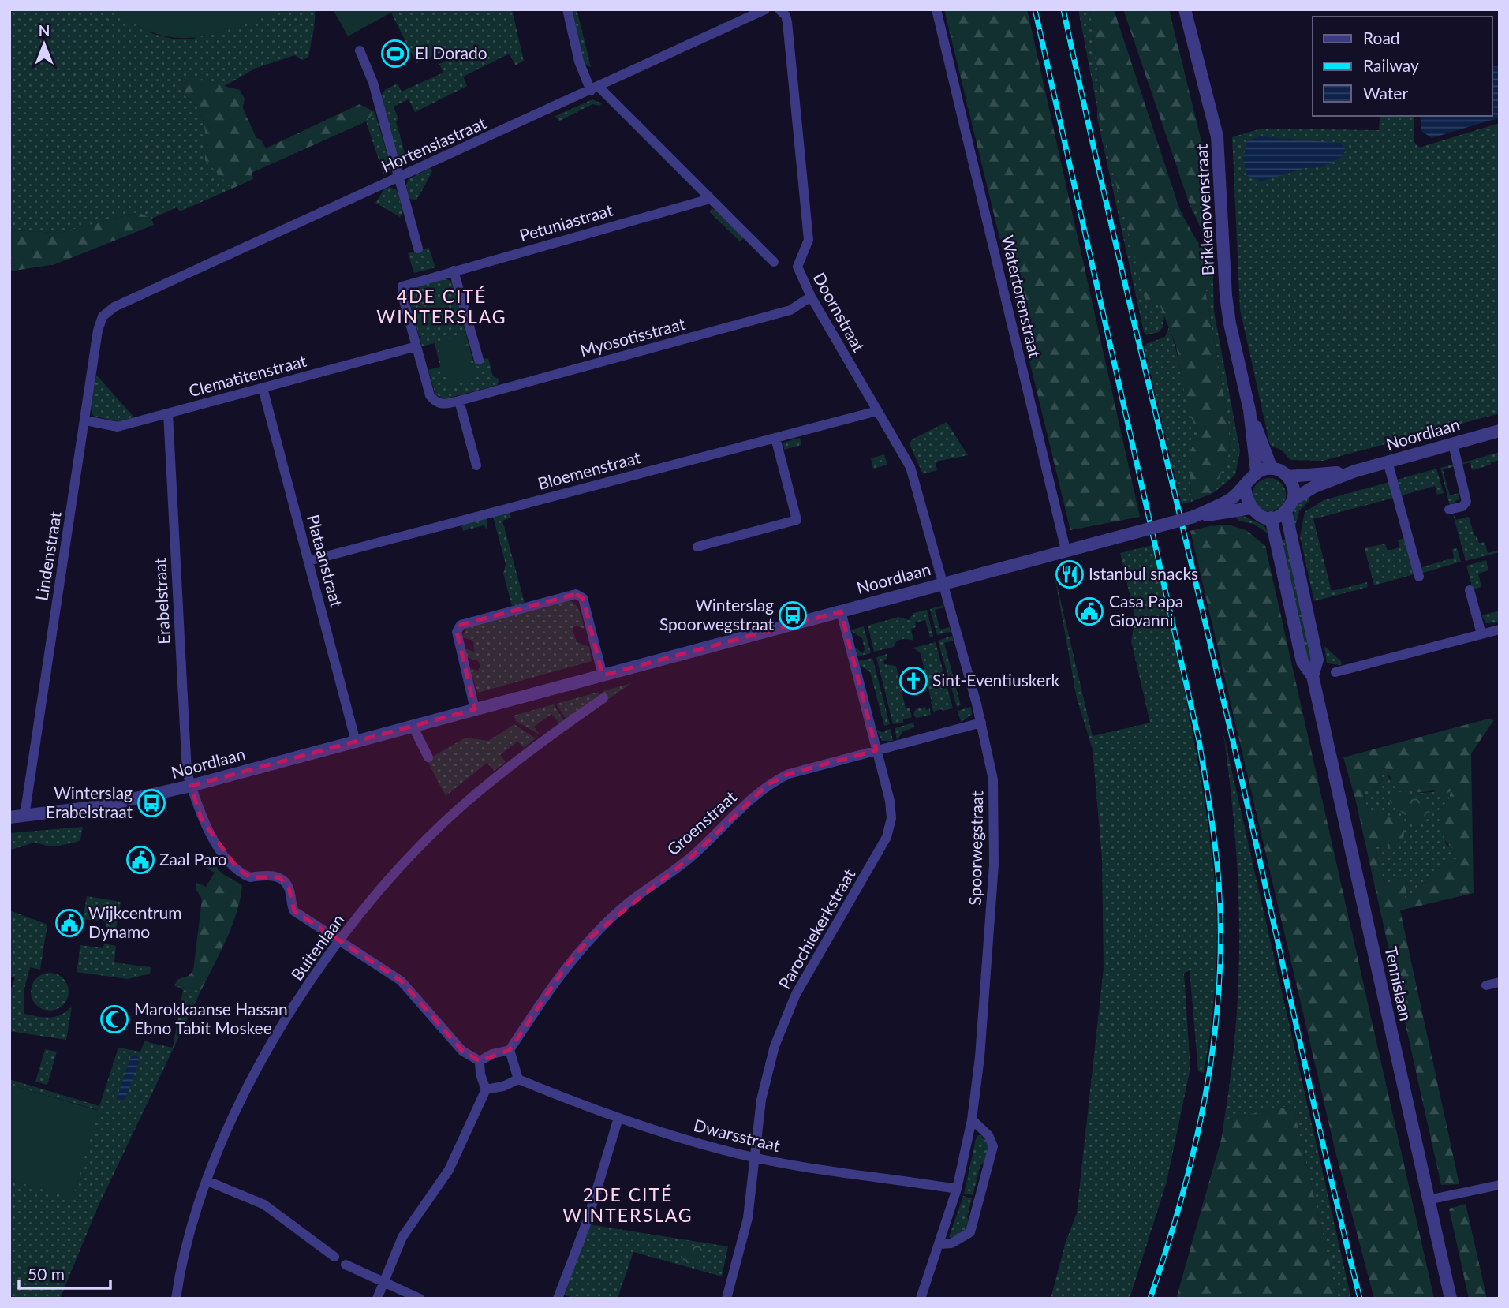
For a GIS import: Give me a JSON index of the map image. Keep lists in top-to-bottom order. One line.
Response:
{"streets":{"street":["Hortensiastraat","Brikkenovenstraat","Petuniastraat","Watertorenstraat","Doornstraat","Myosotisstraat","Clematitenstraat","Noordlaan","Bloemenstraat","Lindenstraat","Plataanstraat","Erabelstraat","Groenstraat","Spoorwegstraat","Parochiekerkstraat","Buitenlaan","Tennislaan","Dwarsstraat"]},"crossings":[["Hortensiastraat","Lindenstraat"],["Brikkenovenstraat","Noordlaan"],["Brikkenovenstraat","Tennislaan"],["Petuniastraat","Myosotisstraat"],["Petuniastraat","Clematitenstraat"],["Watertorenstraat","Noordlaan"],["Doornstraat","Myosotisstraat"],["Doornstraat","Noordlaan"],["Doornstraat","Bloemenstraat"],["Doornstraat","Spoorwegstraat"],["Myosotisstraat","Clematitenstraat"],["Clematitenstraat","Lindenstraat"],["Clematitenstraat","Plataanstraat"],["Clematitenstraat","Erabelstraat"],["Noordlaan","Lindenstraat"],["Noordlaan","Plataanstraat"],["Noordlaan","Erabelstraat"],["Noordlaan","Spoorwegstraat"],["Noordlaan","Parochiekerkstraat"],["Noordlaan","Tennislaan"],["Bloemenstraat","Plataanstraat"],["Groenstraat","Spoorwegstraat"],["Groenstraat","Parochiekerkstraat"],["Spoorwegstraat","Dwarsstraat"],["Parochiekerkstraat","Dwarsstraat"]],"districts":["4DE CITÉ WINTERSLAG","2DE CITÉ WINTERSLAG"],"places":{"sports":["El Dorado"],"restaurant":["Istanbul snacks"],"public building":["Casa Papa Giovanni","Zaal Paro","Wijkcentrum Dynamo"],"bus stop":["Winterslag Spoorwegstraat","Winterslag Erabelstraat"],"church":["Sint-Eventiuskerk"],"mosque":["Marokkaanse Hassan Ebno Tabit Moskee"]},"legend":["Road","Railway","Water"],"scale_bar":"50 m","north":"top"}
